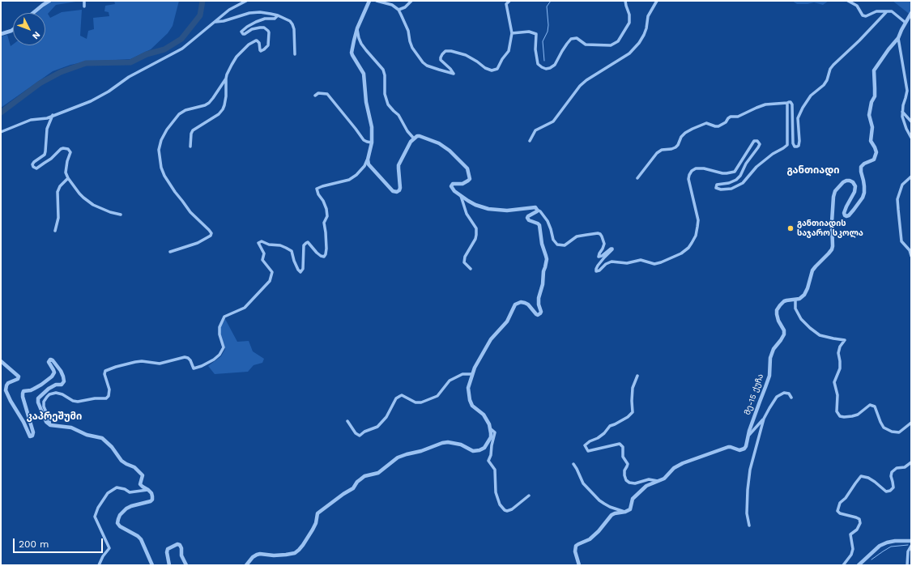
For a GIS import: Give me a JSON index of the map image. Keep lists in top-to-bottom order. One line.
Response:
{"streets":{"street":["მე-15 ქუჩა"]},"districts":["განთიადი","კაპრეშუმი"],"places":["განთიადის საჯარო სკოლა"],"scale_bar":"200 m","north":"bottom right"}
